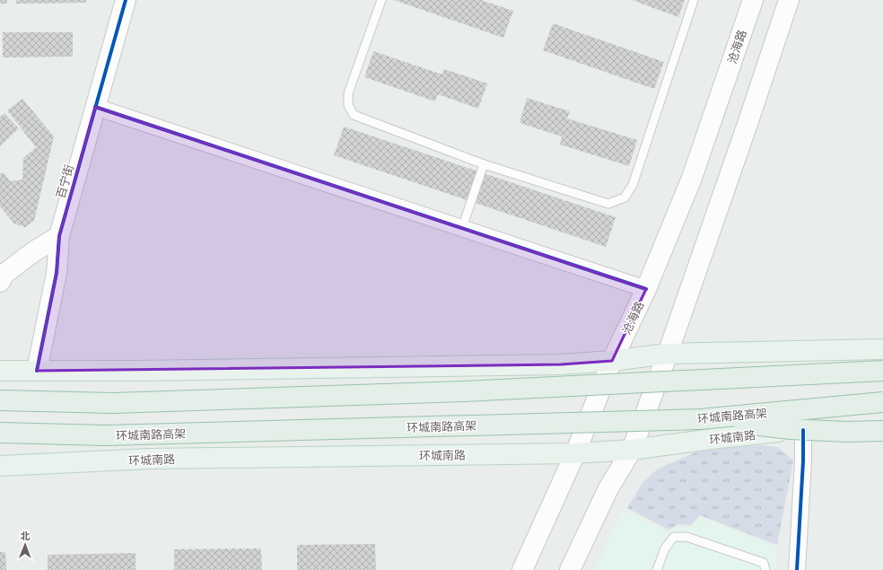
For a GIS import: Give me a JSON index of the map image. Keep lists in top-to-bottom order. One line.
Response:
{"streets":{"highway":["环城南路高架"],"main road":["沧海路","百宁街","环城南路"]},"crossings":[["沧海路","环城南路"]],"north":"top"}
